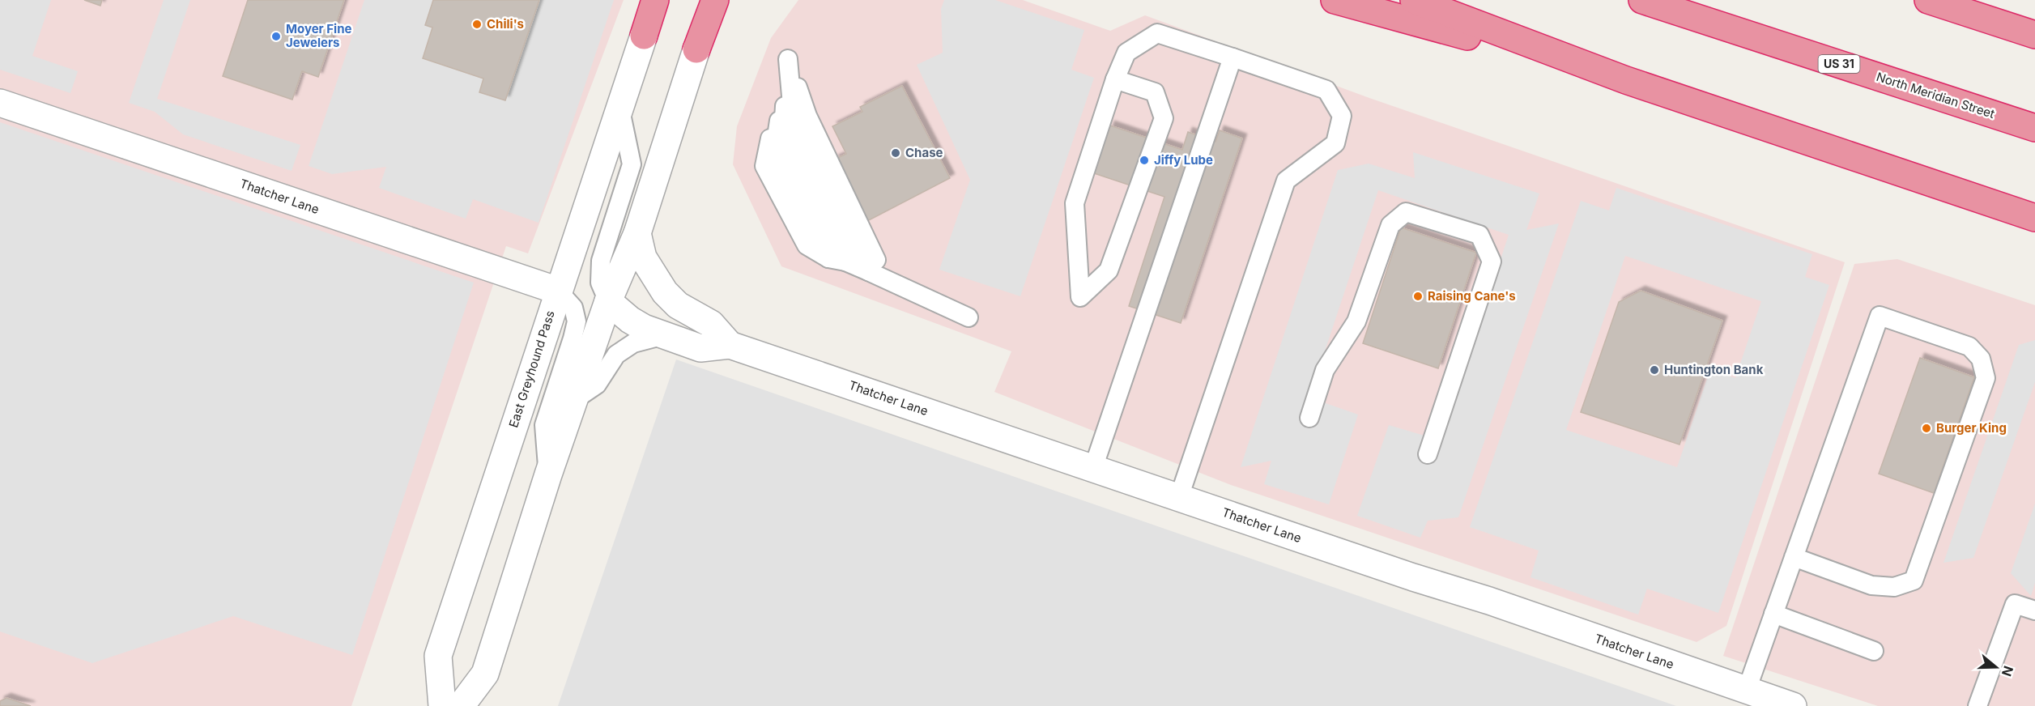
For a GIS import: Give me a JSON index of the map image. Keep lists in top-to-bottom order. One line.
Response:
{"streets":{"highway":["US 31","North Meridian Street"],"street":["Thatcher Lane","East Greyhound Pass"]},"crossings":[["Thatcher Lane","East Greyhound Pass"]],"places":["Chili's","Moyer Fine Jewelers","Chase","Jiffy Lube","Raising Cane's","Huntington Bank","Burger King"],"north":"right"}
